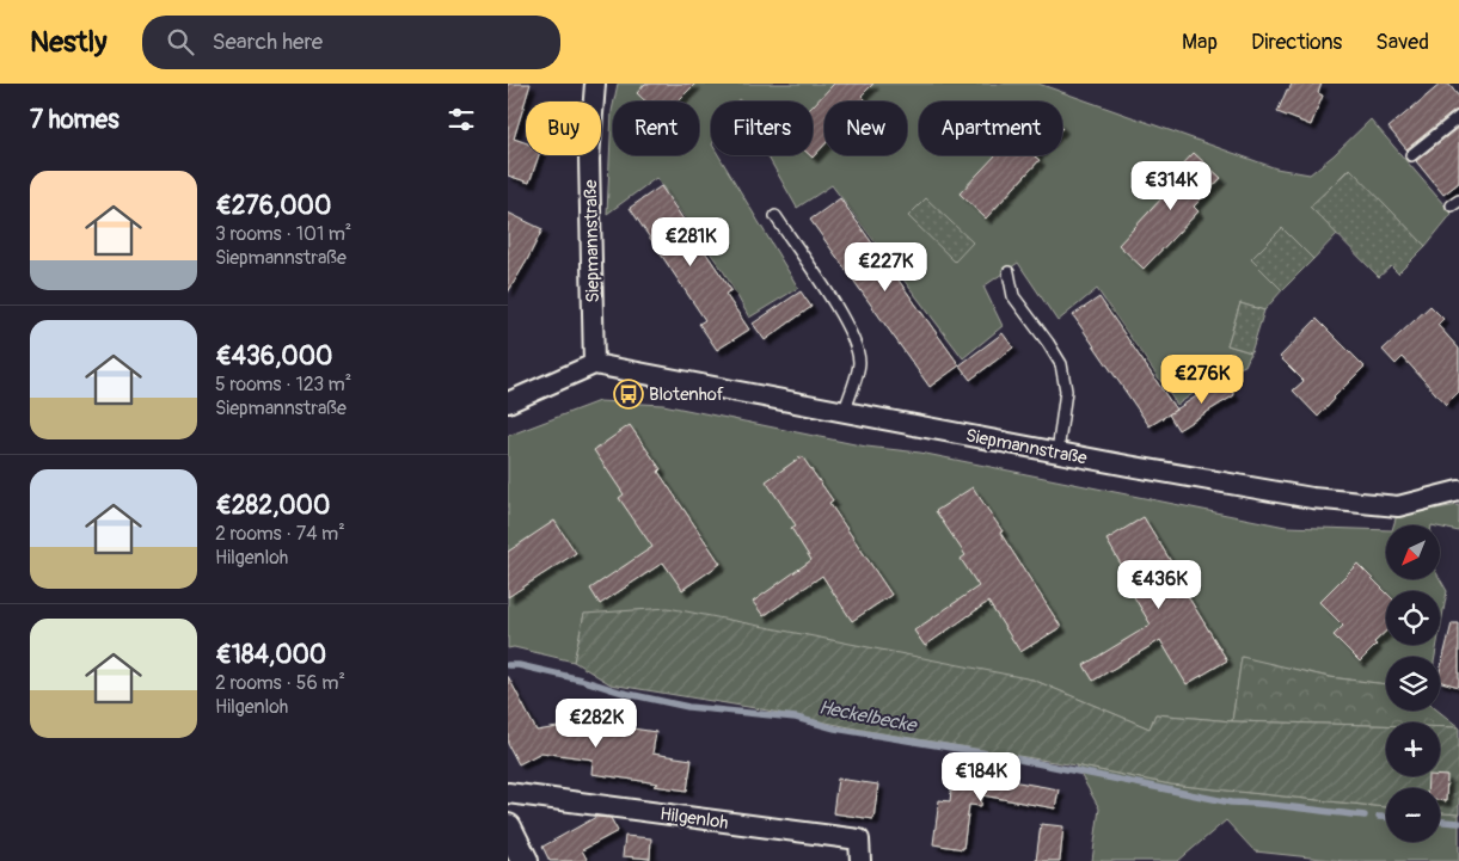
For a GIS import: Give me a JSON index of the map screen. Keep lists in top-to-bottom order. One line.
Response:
{"streets":{"street":["Siepmannstraße","Hilgenloh"]},"water":["Heckelbecke"],"places":{"bus stop":["Blotenhof"]},"north":"bottom left","page":{"header":"Nestly","search":"Search here","nav":["Map","Directions","Saved"],"heading":"7 homes","chip":["Buy","Rent","Filters","New","Apartment"],"list":[{"name":"€276,000","note":"3 rooms · 101 m² · Siepmannstraße"},{"name":"€436,000","note":"5 rooms · 123 m² · Siepmannstraße"},{"name":"€282,000","note":"2 rooms · 74 m² · Hilgenloh"},{"name":"€184,000","note":"2 rooms · 56 m² · Hilgenloh"}],"price":["€314K","€281K","€227K","€276K","€436K","€282K","€184K"],"map_buttons":["+","−"]}}
